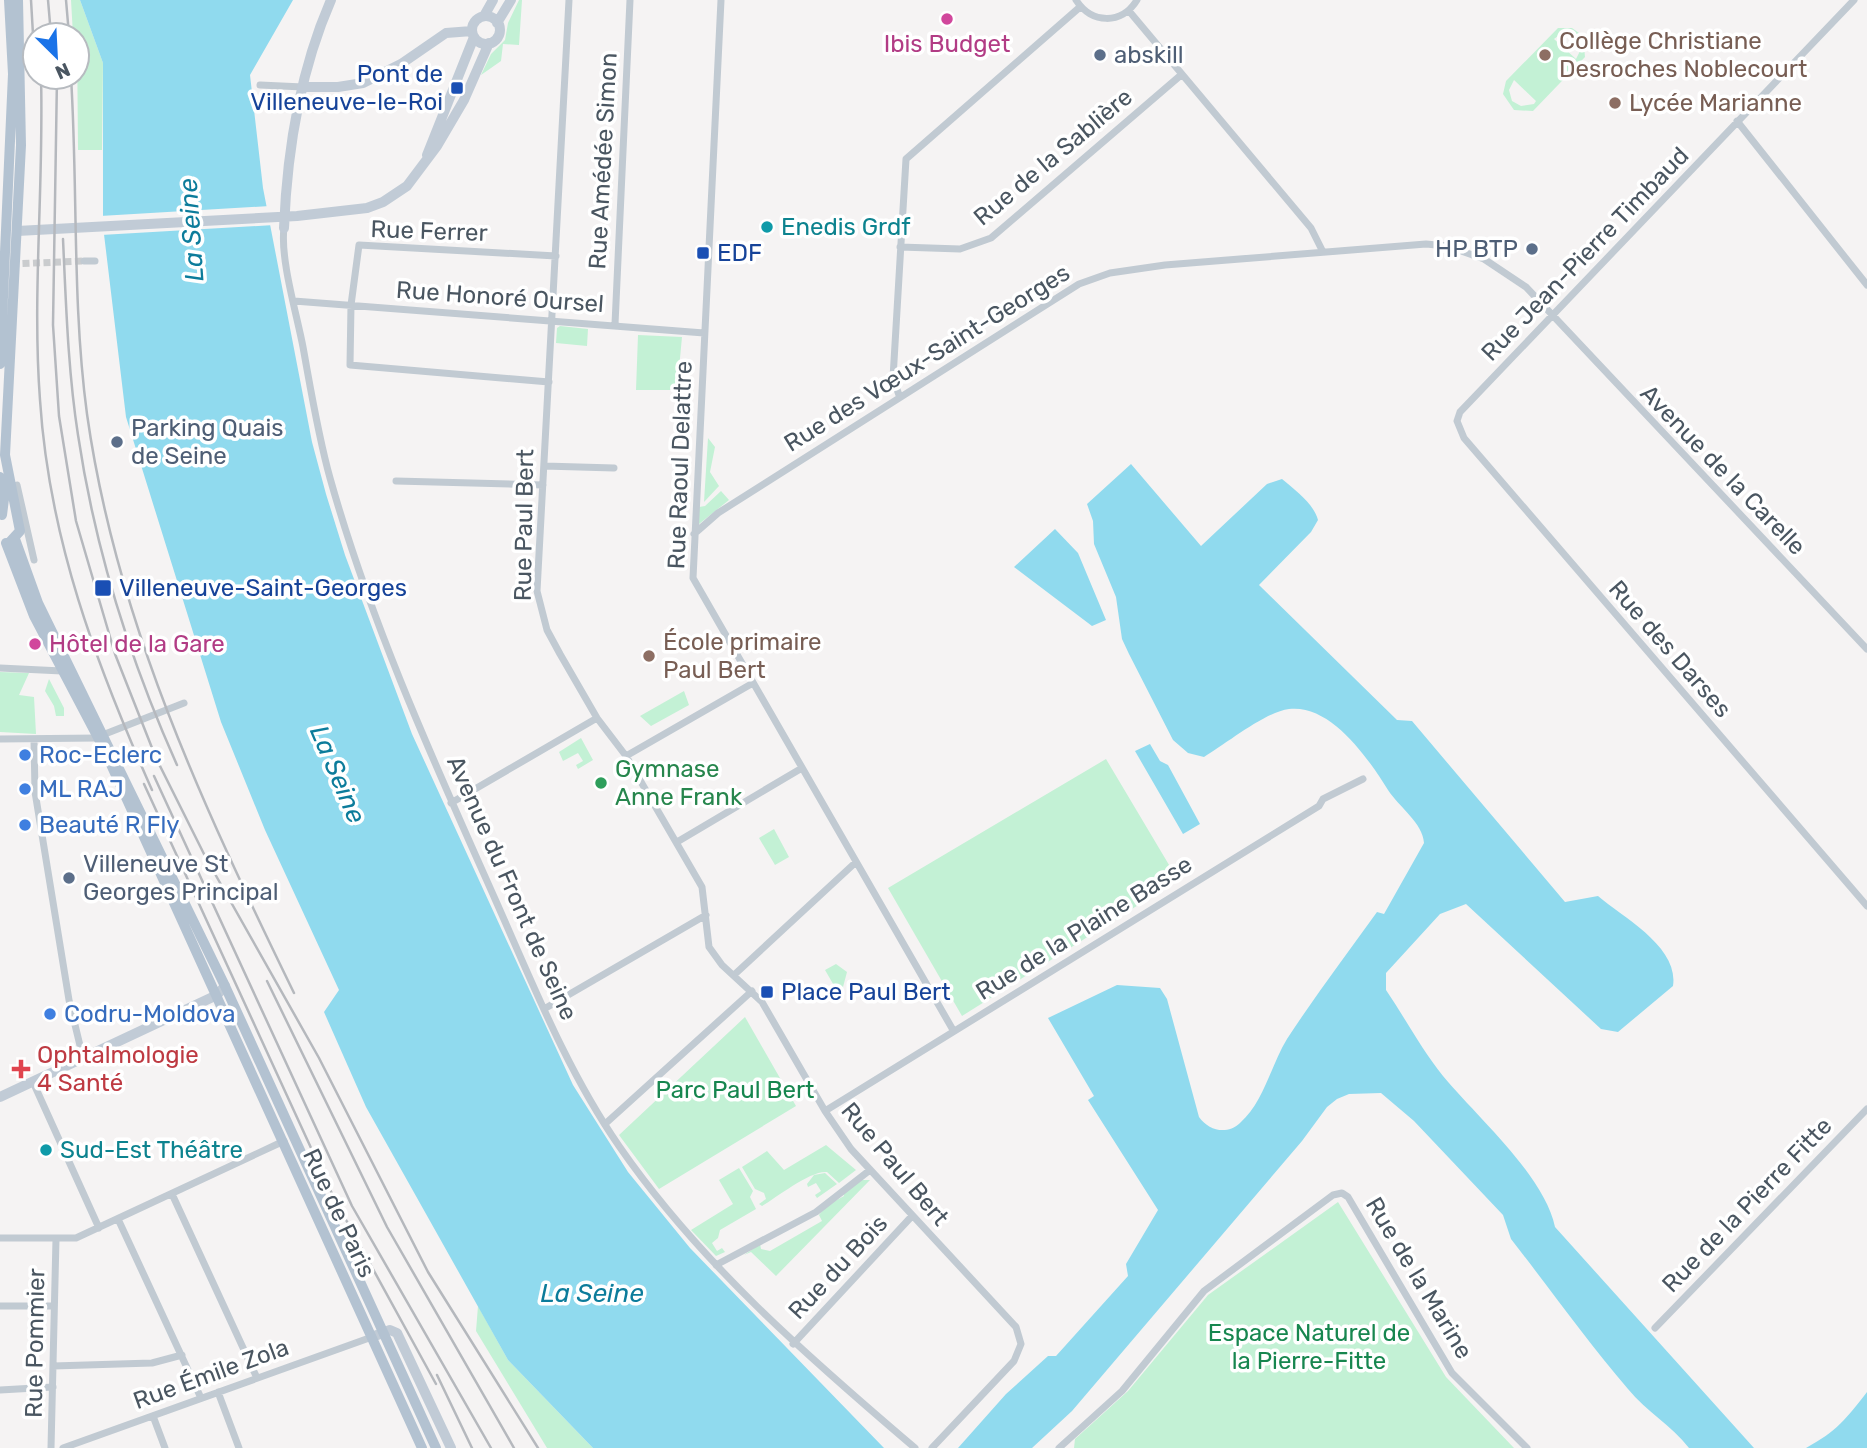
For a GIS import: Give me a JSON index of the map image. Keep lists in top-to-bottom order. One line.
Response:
{"streets":{"main road":["Rue de Paris"],"street":["Rue de la Sablière","Rue Amédée Simon","Rue Ferrer","Rue Jean-Pierre Timbaud","Rue Honoré Oursel","Rue des Vœux-Saint-Georges","Rue Raoul Delattre","Avenue de la Carelle","Rue Paul Bert","Rue des Darses","Avenue du Front de Seine","Rue de la Plaine Basse","Rue de la Pierre Fitte","Rue du Bois","Rue de la Marine","Rue Pommier","Rue Émile Zola"]},"crossings":[["Rue Amédée Simon","Rue Honoré Oursel"],["Rue Ferrer","Rue Honoré Oursel"],["Rue Ferrer","Rue Paul Bert"],["Rue Jean-Pierre Timbaud","Rue des Vœux-Saint-Georges"],["Rue Jean-Pierre Timbaud","Avenue de la Carelle"],["Rue Jean-Pierre Timbaud","Rue des Darses"],["Rue Honoré Oursel","Rue Raoul Delattre"],["Rue Honoré Oursel","Rue Paul Bert"],["Rue Honoré Oursel","Avenue du Front de Seine"],["Rue des Vœux-Saint-Georges","Rue Raoul Delattre"],["Rue des Vœux-Saint-Georges","Avenue de la Carelle"],["Rue Raoul Delattre","Rue de la Plaine Basse"],["Rue Paul Bert","Rue de la Plaine Basse"],["Rue Paul Bert","Rue du Bois"],["Avenue du Front de Seine","Rue du Bois"],["Rue de Paris","Rue Émile Zola"]],"water":["La Seine"],"parks":["Parc Paul Bert","Espace Naturel de la Pierre-Fitte"],"places":{"other":["Ibis Budget","abskill","Collège Christiane Desroches Noblecourt","Lycée Marianne","Enedis Grdf","HP BTP","Parking Quais de Seine","Hôtel de la Gare","École primaire Paul Bert","Roc-Eclerc","Gymnase Anne Frank","ML RAJ","Beauté R Fly","Villeneuve St Georges Principal","Codru-Moldova","Sud-Est Théâtre"],"transit":["Pont de Villeneuve-le-Roi","EDF","Villeneuve-Saint-Georges","Place Paul Bert"],"health":["Ophtalmologie 4 Santé"]},"north":"bottom right"}
